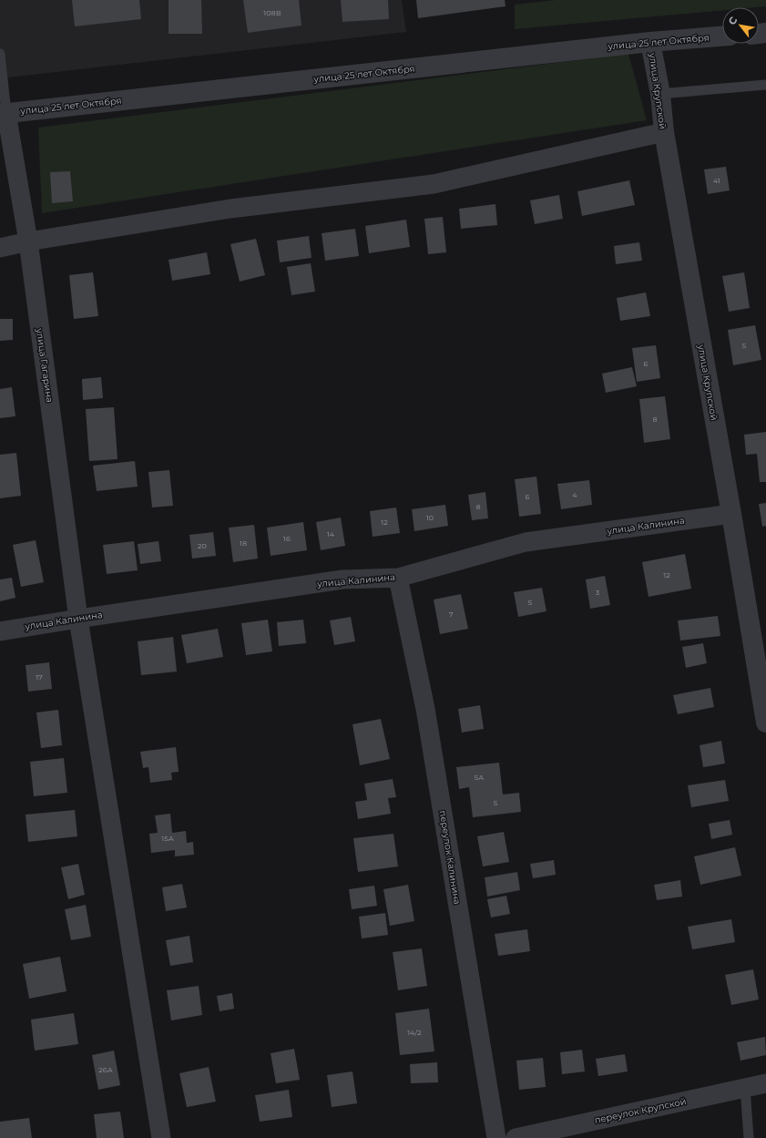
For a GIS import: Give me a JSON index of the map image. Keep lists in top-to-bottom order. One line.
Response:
{"streets":{"street":["улица 25 лет Октября","улица Крупской","улица Гагарина","улица Калинина","переулок Калинина","переулок Крупской"]},"crossings":[["улица 25 лет Октября","улица Крупской"],["улица 25 лет Октября","улица Гагарина"],["улица Крупской","улица Калинина"],["улица Гагарина","улица Калинина"],["улица Калинина","переулок Калинина"]],"house_numbers":["108В","41","5","6","8","4","6","8","10","12","14","16","18","20","12","3","5","7","17","5А","5","15А","14/2","26А"],"north":"top left"}
